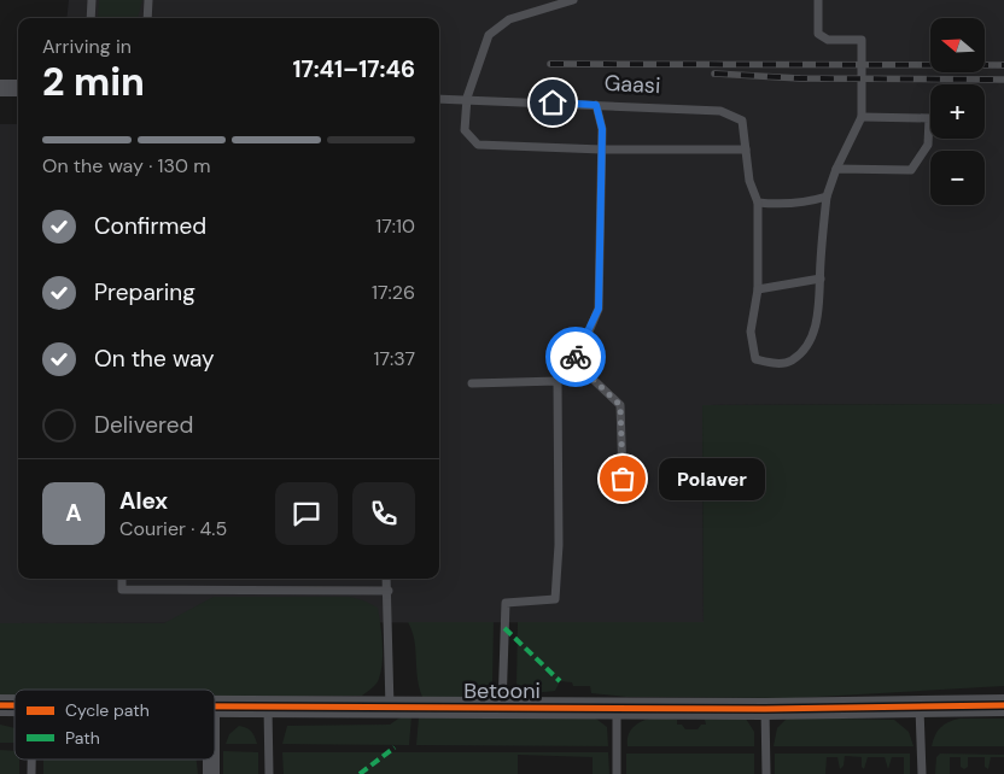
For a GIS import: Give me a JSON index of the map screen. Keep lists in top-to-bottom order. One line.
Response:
{"streets":{"street":["Betooni"],"lane":["Gaasi"]},"places":["Polaver"],"legend":["Cycle path","Path"],"north":"left","page":{"map_buttons":["+","−"],"heading":["2 min","Arriving in","17:41–17:46"],"panel":["Alex","Courier · 4.5"],"bar":"On the way · 130 m","list":[["Confirmed","17:10"],["Preparing","17:26"],["On the way","17:37"],"Delivered"],"bubble":"Polaver","round":"A"}}
